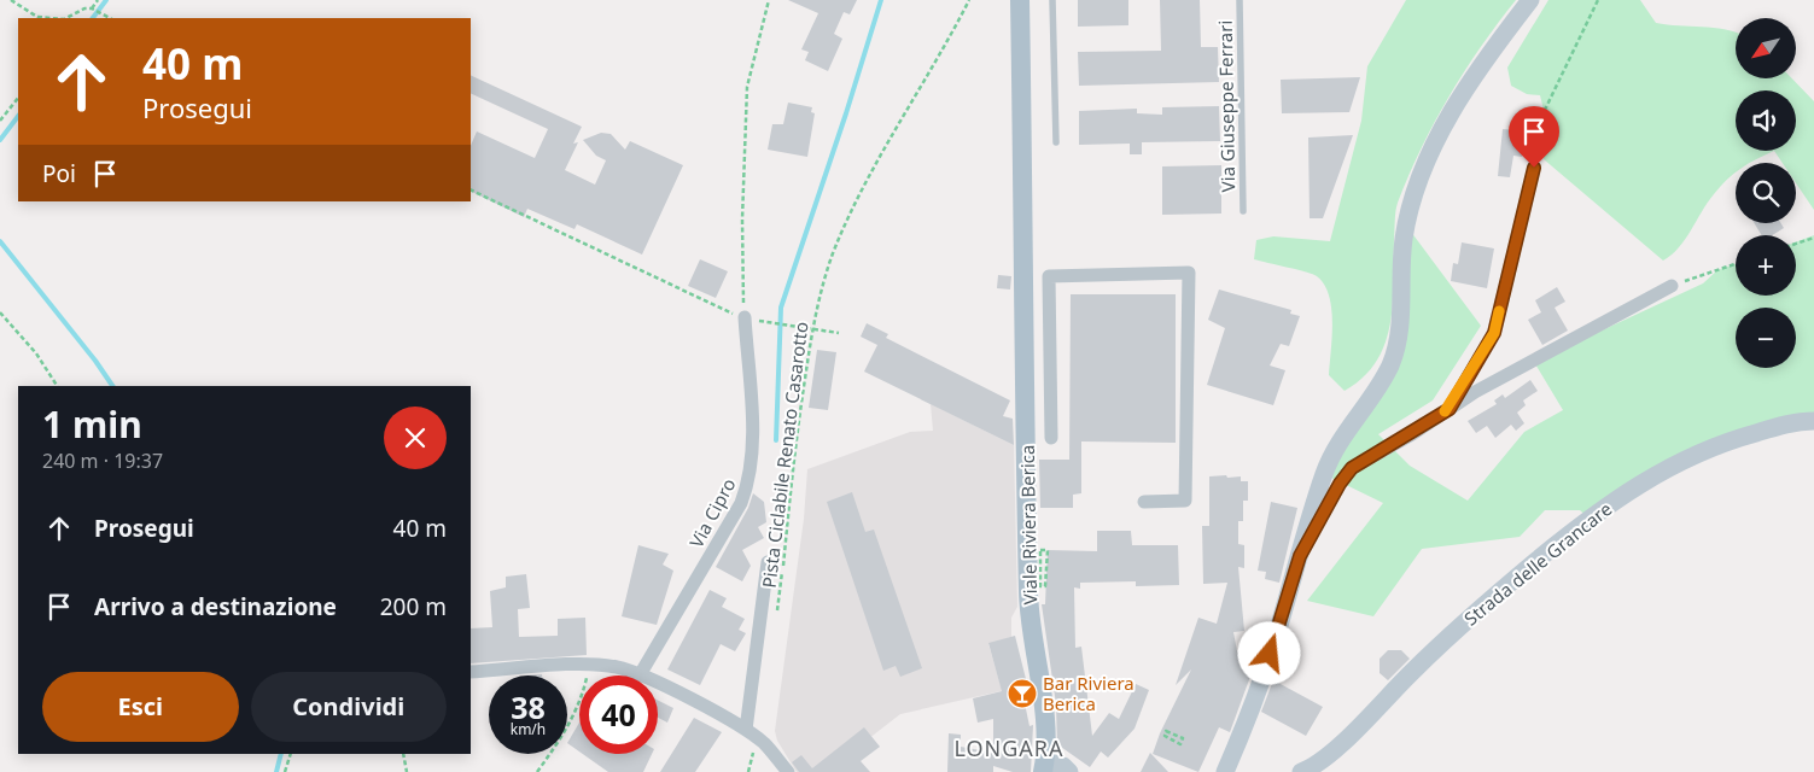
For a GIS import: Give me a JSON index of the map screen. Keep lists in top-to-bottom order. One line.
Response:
{"streets":{"main road":["Viale Riviera Berica"],"street":["Via Cipro","Strada delle Grancare"],"lane":["Via Giuseppe Ferrari"],"path":["Pista Ciclabile Renato Casarotto"]},"districts":["LONGARA"],"places":{"bar":["Bar Riviera Berica"]},"north":"bottom left","page":{"map_buttons":["+","−"],"turn":["40 m","Prosegui"],"then":"Poi","heading":["1 min","240 m · 19:37"],"list":[{"name":"Prosegui","value":"40 m"},{"name":"Arrivo a destinazione","value":"200 m"}],"buttons":["Esci","Condividi"],"speed":"38 km/h","limit":"40"}}
